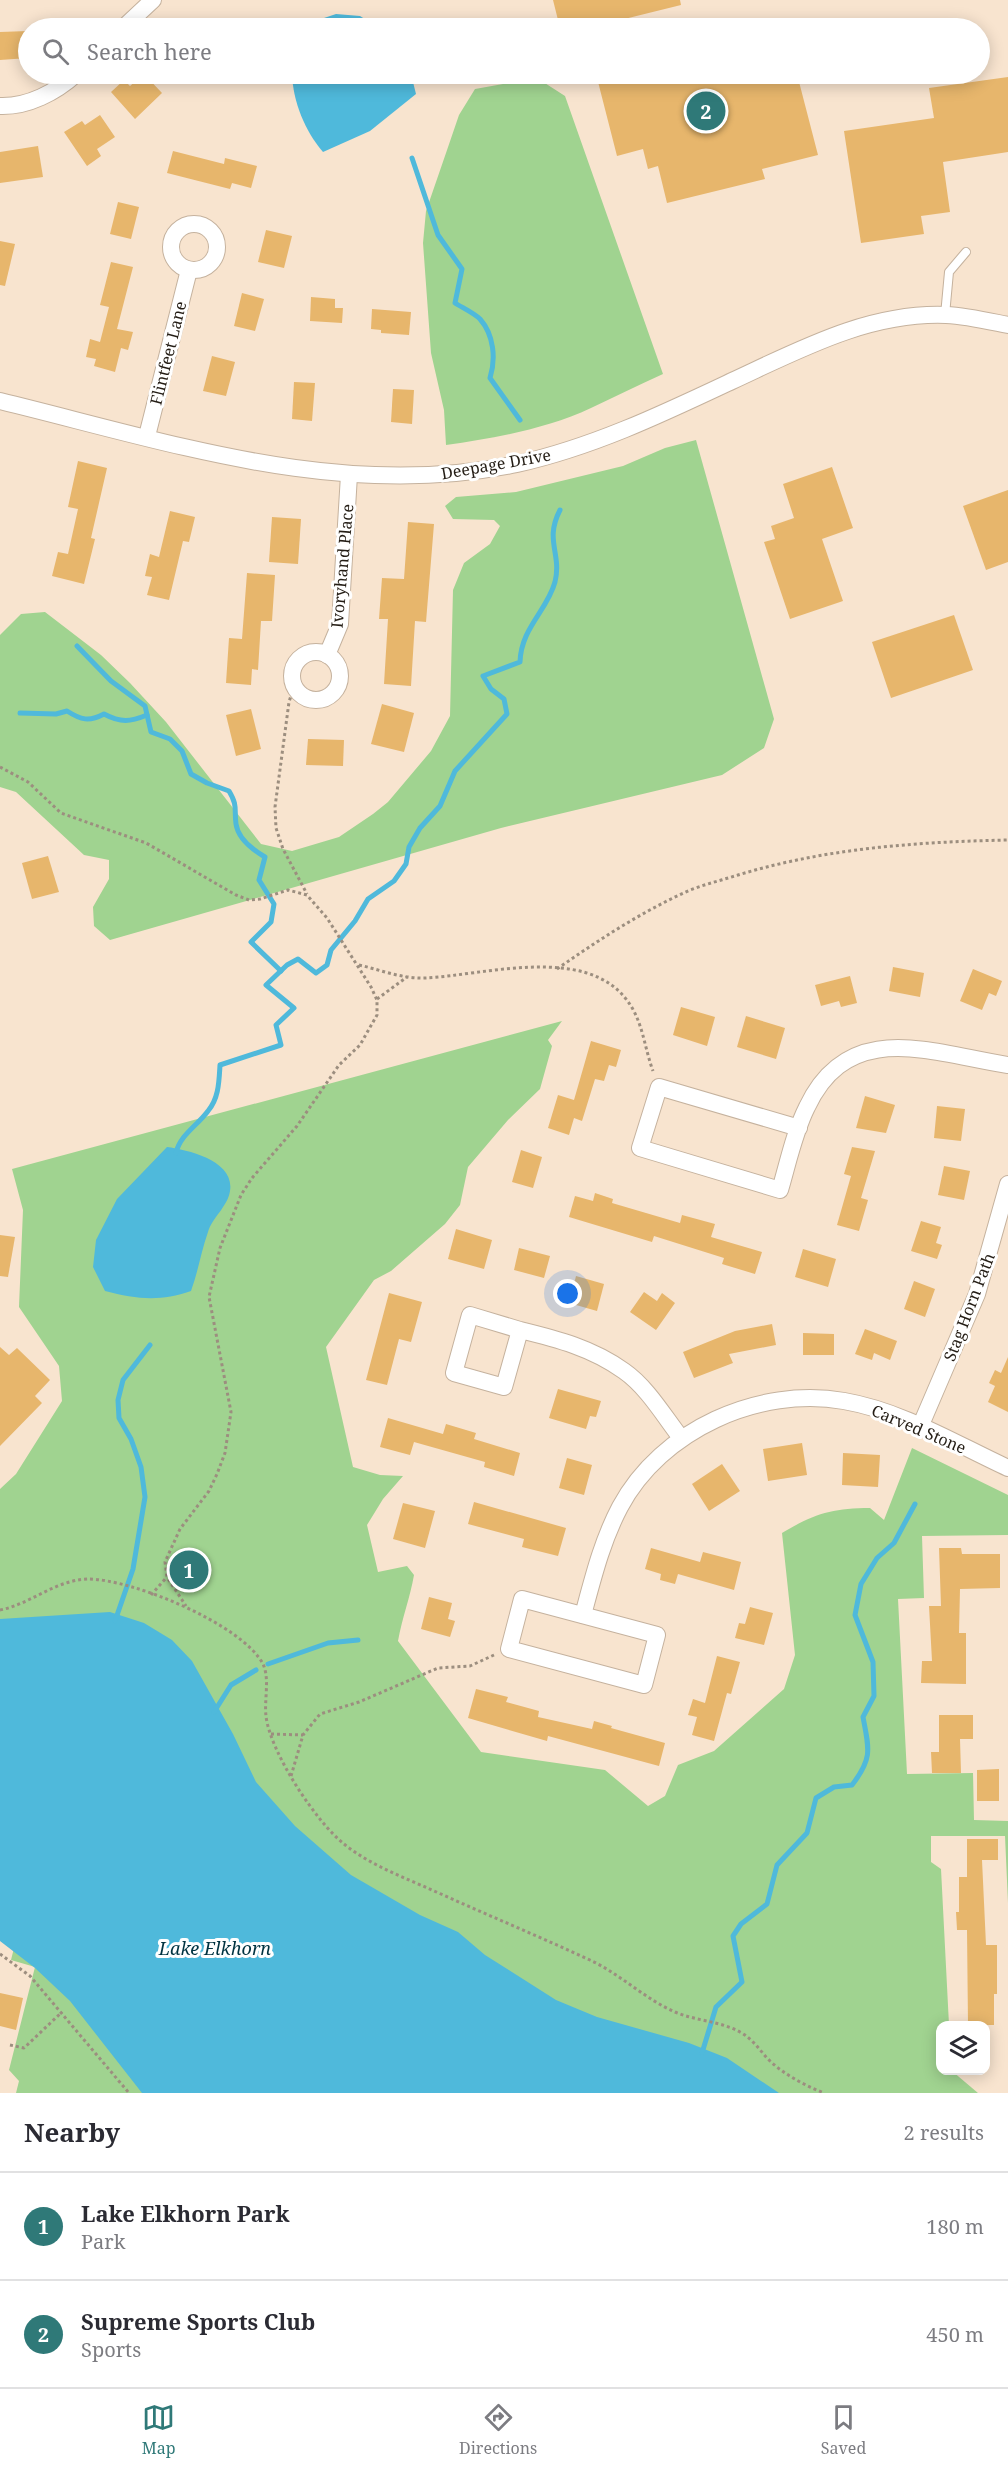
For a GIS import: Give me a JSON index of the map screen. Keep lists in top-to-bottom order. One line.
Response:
{"streets":{"street":["Flintfeet Lane","Deepage Drive","Ivoryhand Place","Stag Horn Path","Carved Stone"]},"crossings":[["Flintfeet Lane","Deepage Drive"],["Deepage Drive","Ivoryhand Place"],["Stag Horn Path","Carved Stone"]],"water":["Lake Elkhorn"],"page":{"search":"Search here","pins":["2","1"],"heading":["Nearby","2 results"],"list":[{"mark":"1","name":"Lake Elkhorn Park","note":"Park","value":"180 m"},{"mark":"2","name":"Supreme Sports Club","note":"Sports","value":"450 m"}],"nav":["Map","Directions","Saved"]}}
